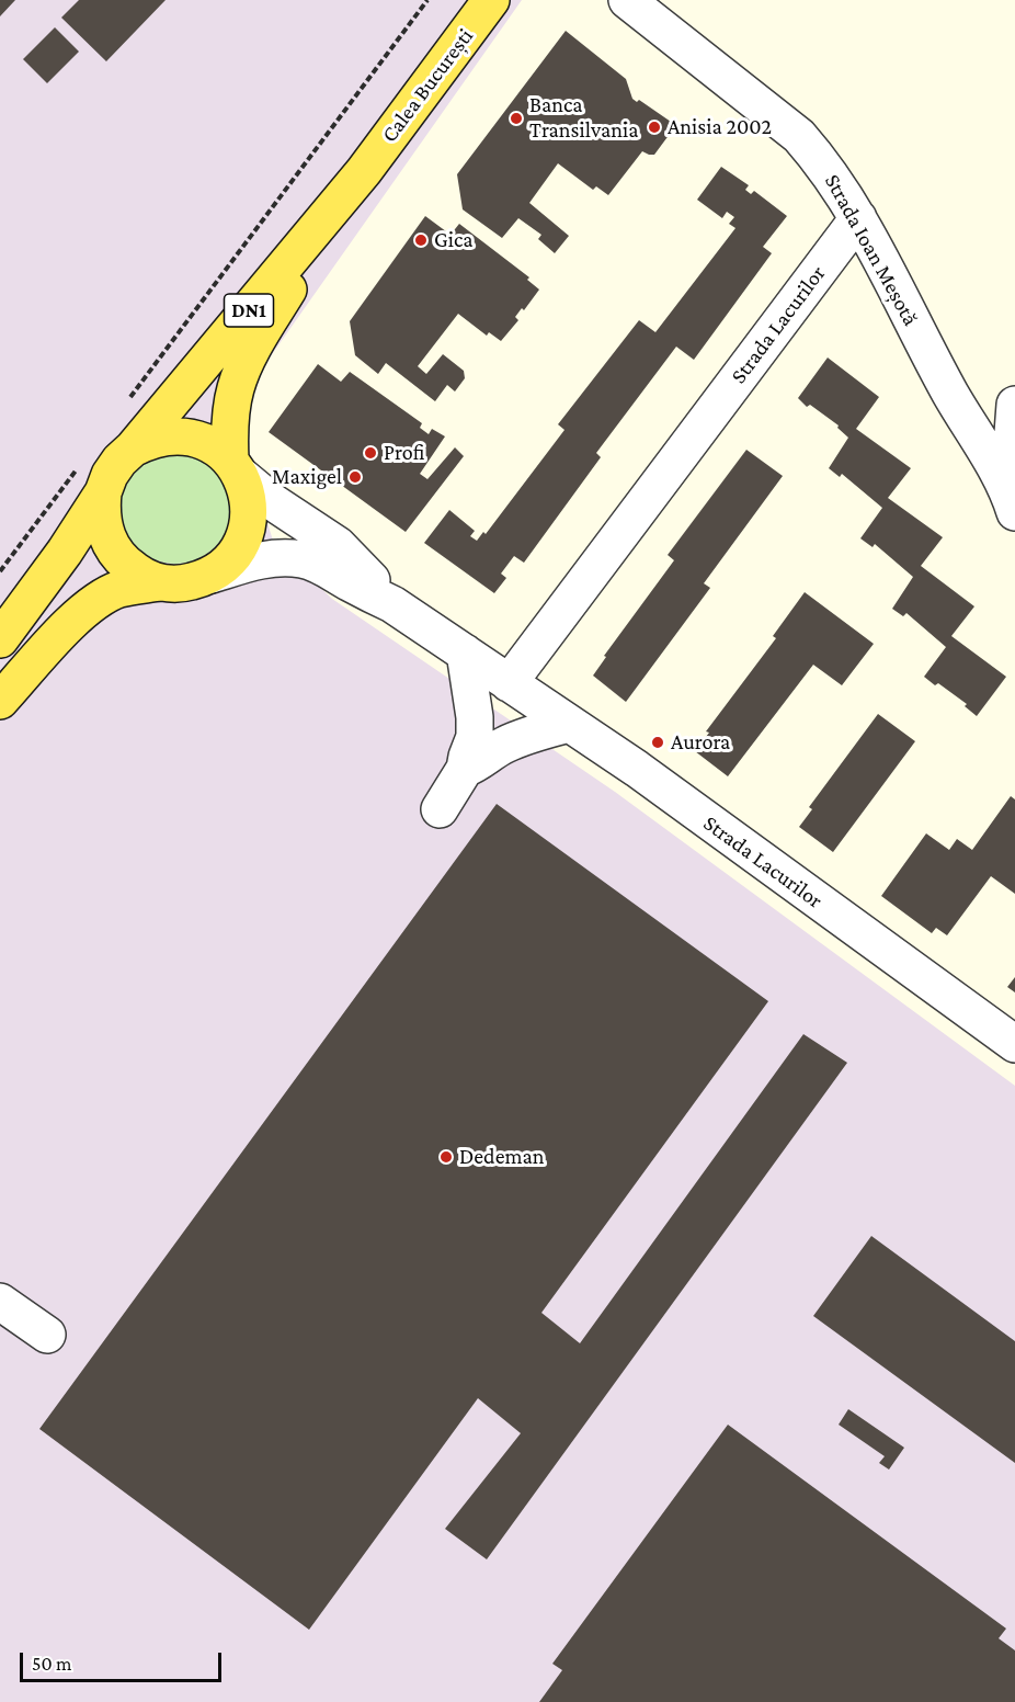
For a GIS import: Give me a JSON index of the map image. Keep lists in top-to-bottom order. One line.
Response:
{"streets":{"main road":["Calea București","DN1"],"street":["Strada Ioan Meșotă","Strada Lacurilor"]},"crossings":[["Calea București","Strada Lacurilor"],["Strada Ioan Meșotă","Strada Lacurilor"]],"places":["Banca Transilvania","Anisia 2002","Gica","Profi","Maxigel","Aurora","Dedeman"],"scale_bar":"50 m"}
